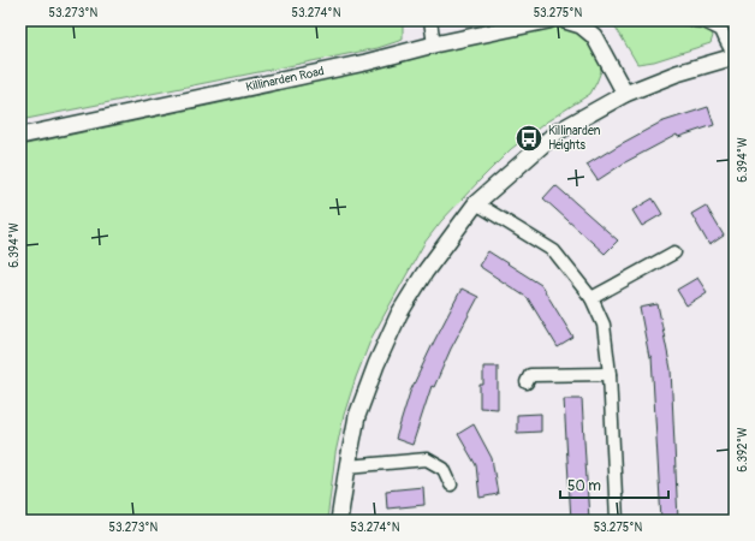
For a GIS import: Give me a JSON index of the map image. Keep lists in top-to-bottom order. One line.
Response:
{"streets":{"street":["Killinarden Road"]},"places":{"bus stop":["Killinarden Heights"]},"scale_bar":"50 m","coordinates":["53.273°N","53.274°N","53.275°N","6.394°W","6.392°W"]}
